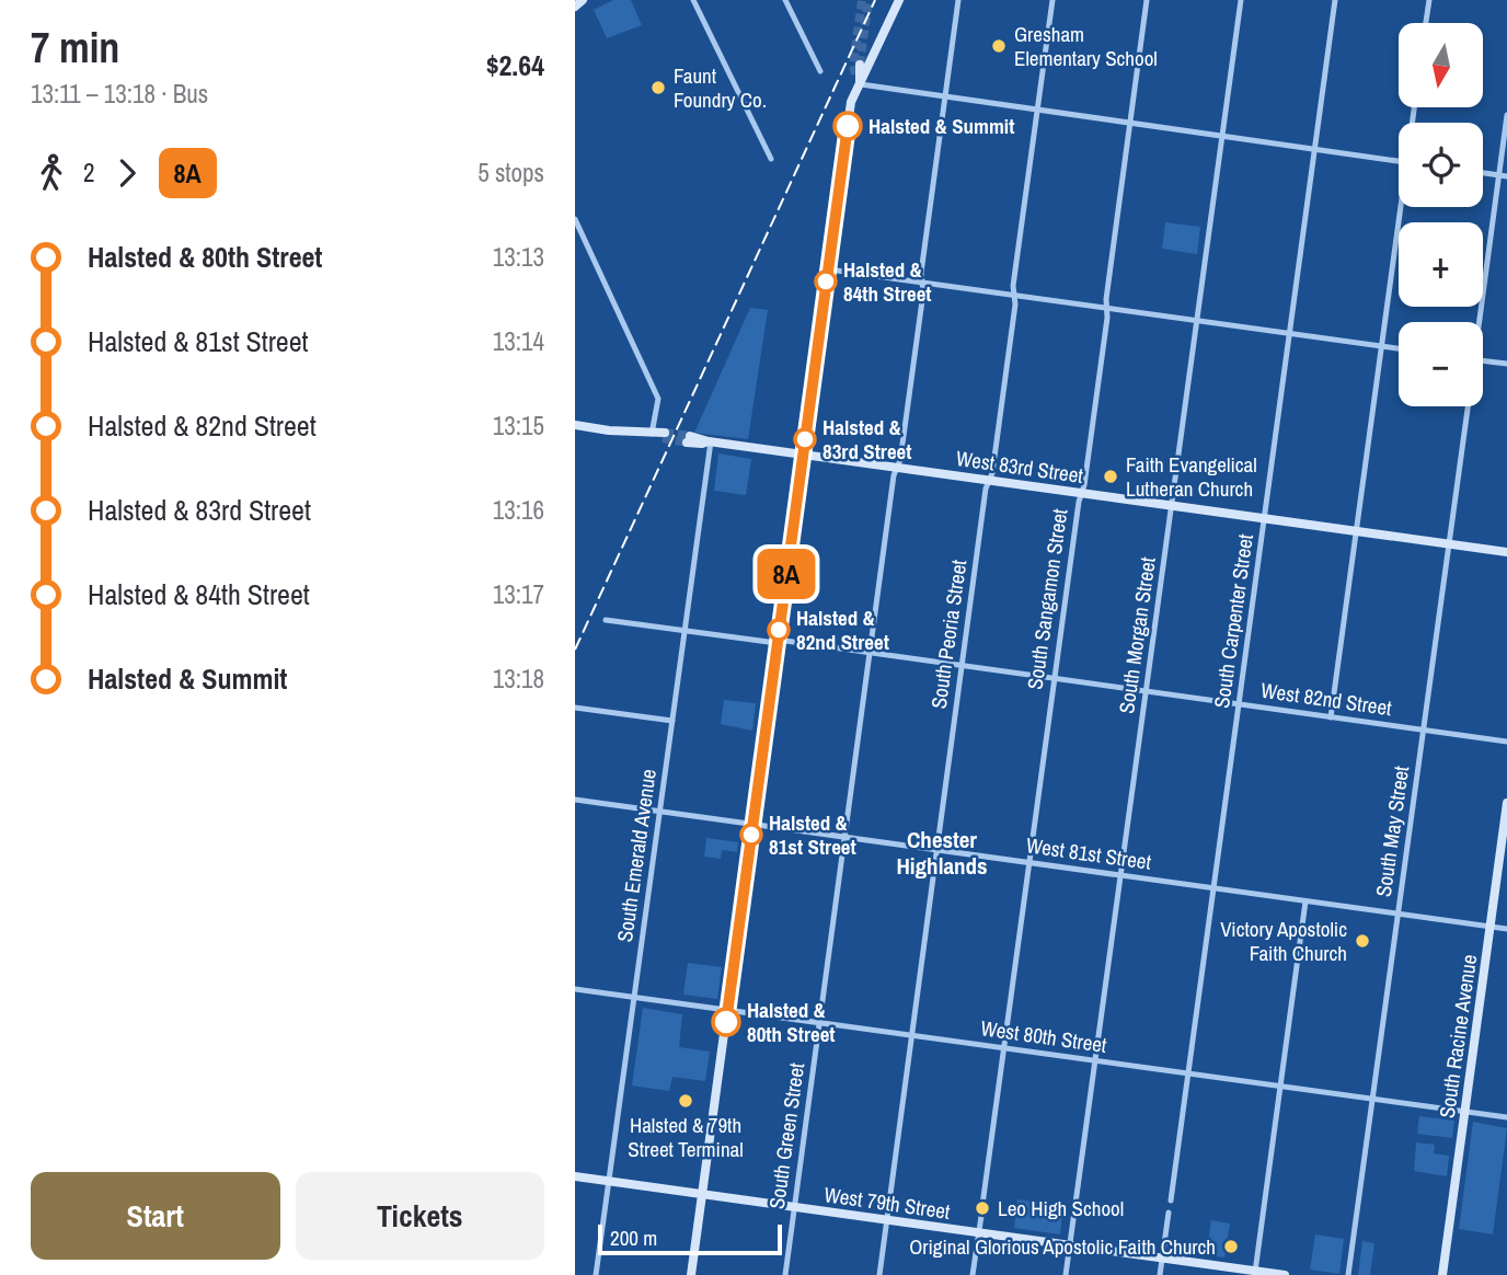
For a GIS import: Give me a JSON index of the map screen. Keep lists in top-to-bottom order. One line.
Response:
{"streets":{"main road":["West 83rd Street","South Racine Avenue","West 79th Street"],"street":["South Sangamon Street","South Carpenter Street","South Peoria Street","South Morgan Street","West 82nd Street","South May Street","West 81st Street","South Emerald Avenue","West 80th Street","South Green Street"]},"crossings":[["West 83rd Street","South Sangamon Street"],["West 83rd Street","South Carpenter Street"],["West 83rd Street","South Peoria Street"],["West 83rd Street","South Morgan Street"],["West 83rd Street","South May Street"],["West 83rd Street","South Emerald Avenue"],["West 83rd Street","South Green Street"],["South Sangamon Street","West 82nd Street"],["South Sangamon Street","West 81st Street"],["South Sangamon Street","West 80th Street"],["South Carpenter Street","West 82nd Street"],["South Carpenter Street","West 81st Street"],["South Carpenter Street","West 80th Street"],["South Peoria Street","West 82nd Street"],["South Peoria Street","West 81st Street"],["South Peoria Street","West 80th Street"],["South Peoria Street","West 79th Street"],["South Morgan Street","West 82nd Street"],["South Morgan Street","West 81st Street"],["South Morgan Street","West 80th Street"],["South Morgan Street","West 79th Street"],["West 82nd Street","South May Street"],["West 82nd Street","South Emerald Avenue"],["West 82nd Street","South Green Street"],["South May Street","West 81st Street"],["South May Street","West 80th Street"],["West 81st Street","South Emerald Avenue"],["West 81st Street","South Racine Avenue"],["West 81st Street","South Green Street"],["South Emerald Avenue","West 80th Street"],["South Emerald Avenue","West 79th Street"],["West 80th Street","South Racine Avenue"],["West 80th Street","South Green Street"],["South Green Street","West 79th Street"]],"districts":["Chester Highlands"],"places":["Gresham Elementary School","Faunt Foundry Co.","Halsted & Summit","Halsted & 84th Street","Halsted & 83rd Street","Faith Evangelical Lutheran Church","Halsted & 82nd Street","Halsted & 81st Street","Victory Apostolic Faith Church","Halsted & 80th Street","Halsted & 79th Street Terminal","Leo High School","Original Glorious Apostolic Faith Church"],"lines":["bus line 8A"],"scale_bar":"200 m","north":"bottom","page":{"heading":["7 min","13:11 – 13:18 · Bus","$2.64"],"on_map":"8A","map_buttons":["+","−"],"legs":["2","8A","5 stops"],"list":[{"name":"Halsted & 80th Street","value":"13:13"},{"name":"Halsted & 81st Street","value":"13:14"},{"name":"Halsted & 82nd Street","value":"13:15"},{"name":"Halsted & 83rd Street","value":"13:16"},{"name":"Halsted & 84th Street","value":"13:17"},{"name":"Halsted & Summit","value":"13:18"}],"buttons":["Start","Tickets"],"scale":"200 m"}}
